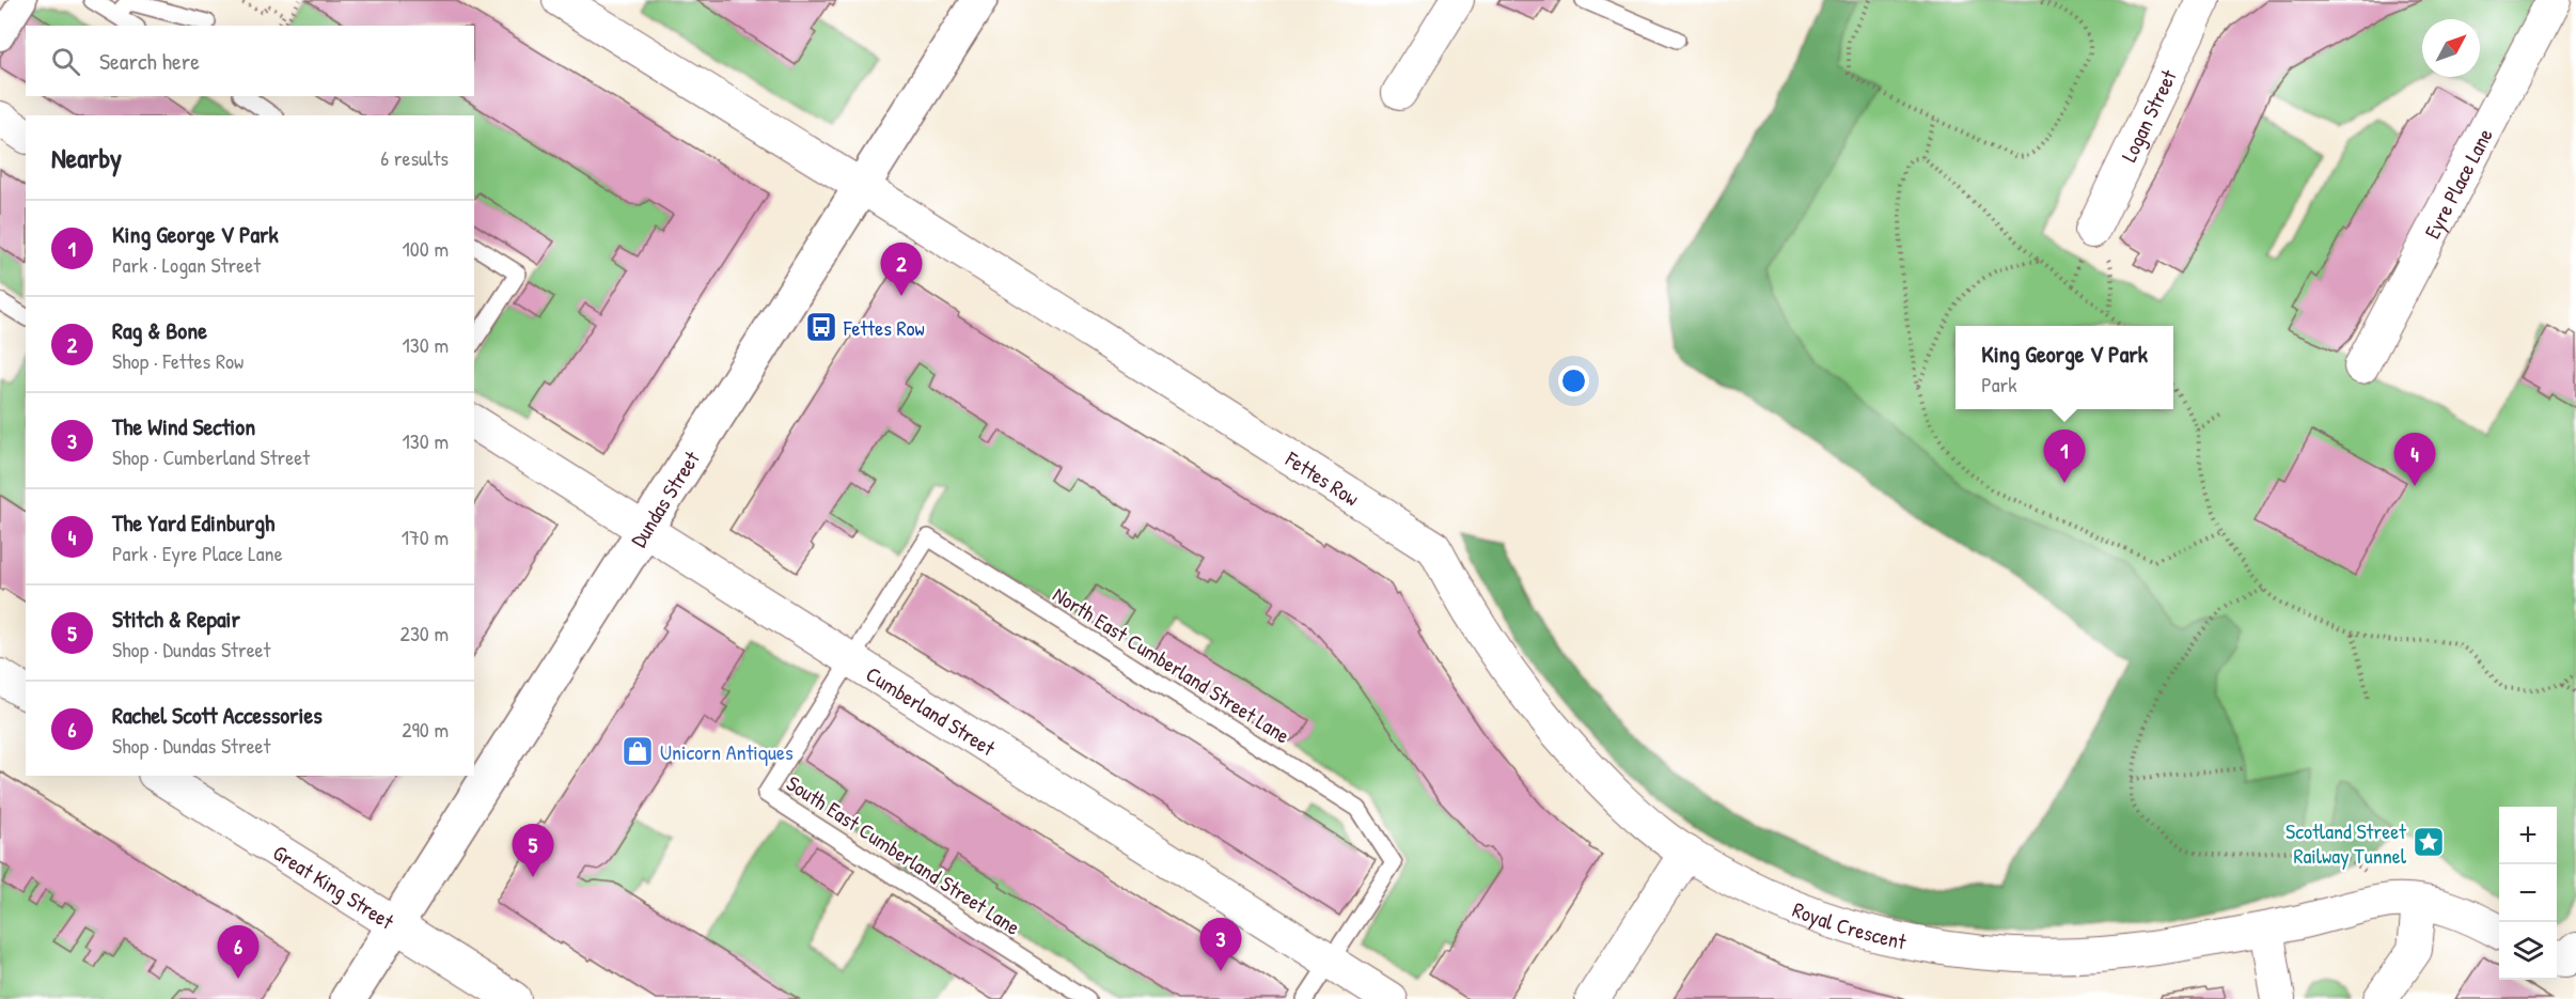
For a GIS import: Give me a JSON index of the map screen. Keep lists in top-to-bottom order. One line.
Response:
{"streets":{"street":["Logan Street","Eyre Place Lane","Fettes Row","Dundas Street","Cumberland Street","Great King Street","Royal Crescent"],"lane":["North East Cumberland Street Lane","South East Cumberland Street Lane"]},"crossings":[["Fettes Row","Dundas Street"],["Fettes Row","Royal Crescent"],["Dundas Street","Cumberland Street"],["Dundas Street","Great King Street"],["North East Cumberland Street Lane","Cumberland Street"],["North East Cumberland Street Lane","South East Cumberland Street Lane"],["Cumberland Street","South East Cumberland Street Lane"]],"places":{"bus stop":["Fettes Row"],"shop":["Unicorn Antiques"],"place":["Scotland Street Railway Tunnel"]},"north":"top right","page":{"search":"Search here","heading":["Nearby","6 results"],"list":[{"mark":"1","name":"King George V Park","note":"Park · Logan Street","value":"100 m"},{"mark":"2","name":"Rag & Bone","note":"Shop · Fettes Row","value":"130 m"},{"mark":"3","name":"The Wind Section","note":"Shop · Cumberland Street","value":"130 m"},{"mark":"4","name":"The Yard Edinburgh","note":"Park · Eyre Place Lane","value":"170 m"},{"mark":"5","name":"Stitch & Repair","note":"Shop · Dundas Street","value":"230 m"},{"mark":"6","name":"Rachel Scott Accessories","note":"Shop · Dundas Street","value":"290 m"}],"pins":["2","1","4","5","3","6"],"popup":["King George V Park","Park"],"map_buttons":["+","−"]}}
